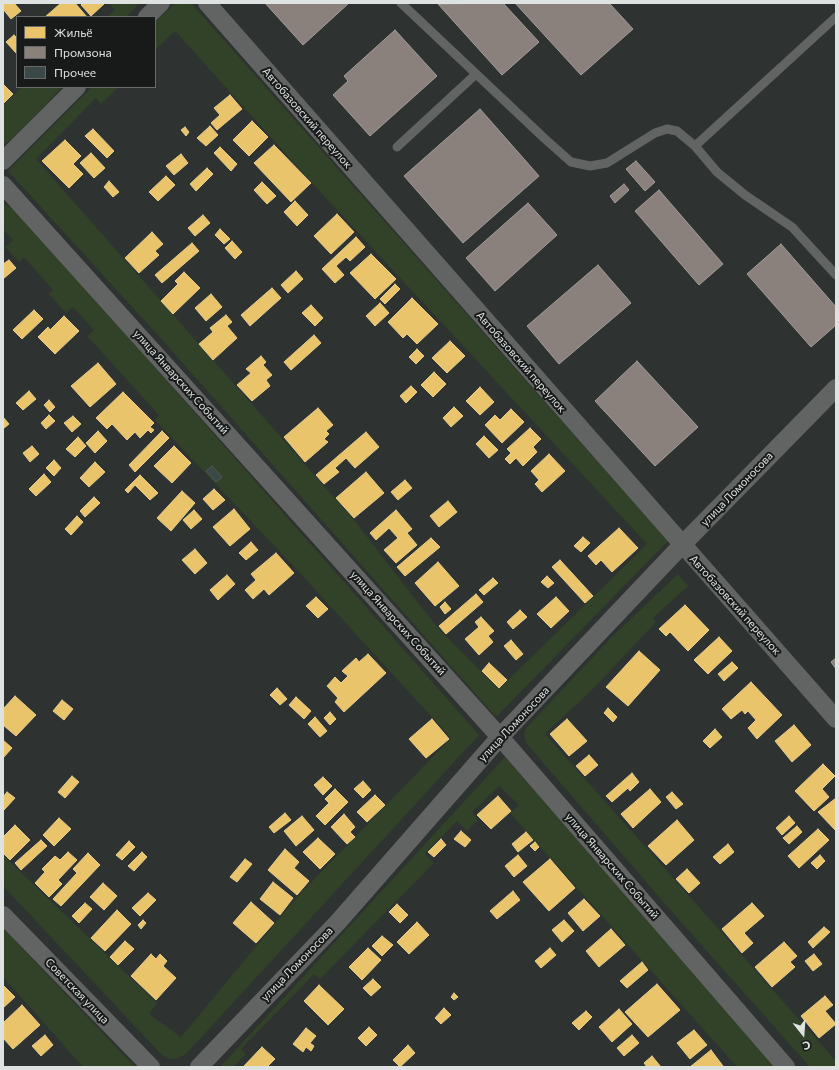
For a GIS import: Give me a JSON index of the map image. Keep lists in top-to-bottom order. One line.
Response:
{"streets":{"street":["Автобазовский переулок","улица Январских Событий","улица Ломоносова","Советская улица"]},"crossings":[["Автобазовский переулок","улица Ломоносова"],["улица Январских Событий","улица Ломоносова"]],"legend":["Жильё","Промзона","Прочее"],"north":"bottom"}
